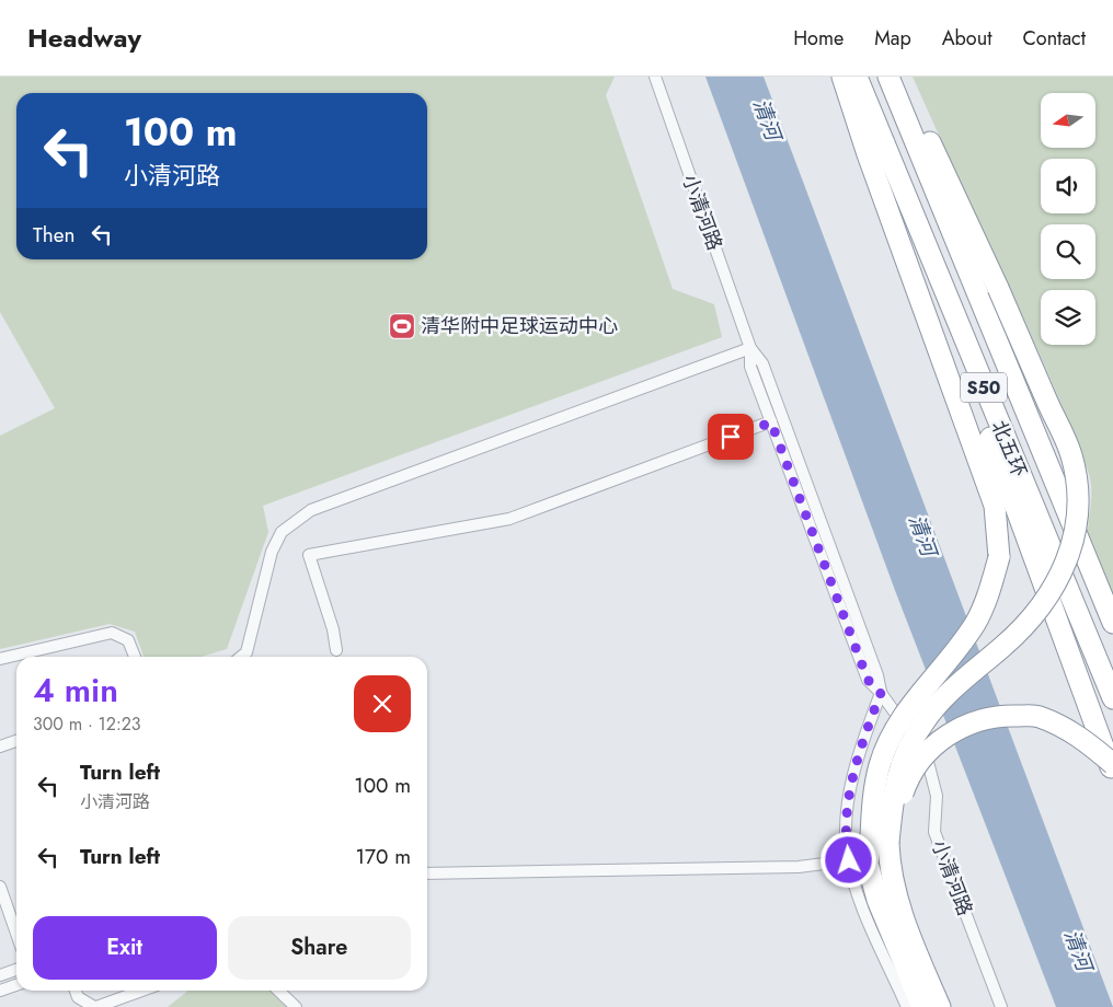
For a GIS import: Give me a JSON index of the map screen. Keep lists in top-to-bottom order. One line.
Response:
{"streets":{"highway":["S50","北五环"],"street":["小清河路"]},"water":["清河"],"places":{"sports":["清华附中足球运动中心"]},"north":"left","page":{"header":"Headway","nav":["Home","Map","About","Contact"],"turn":["100 m","小清河路"],"then":"Then","heading":["4 min","300 m · 12:23"],"list":[{"name":"Turn left","note":"小清河路","value":"100 m"},{"name":"Turn left","value":"170 m"}],"buttons":["Exit","Share"]}}
